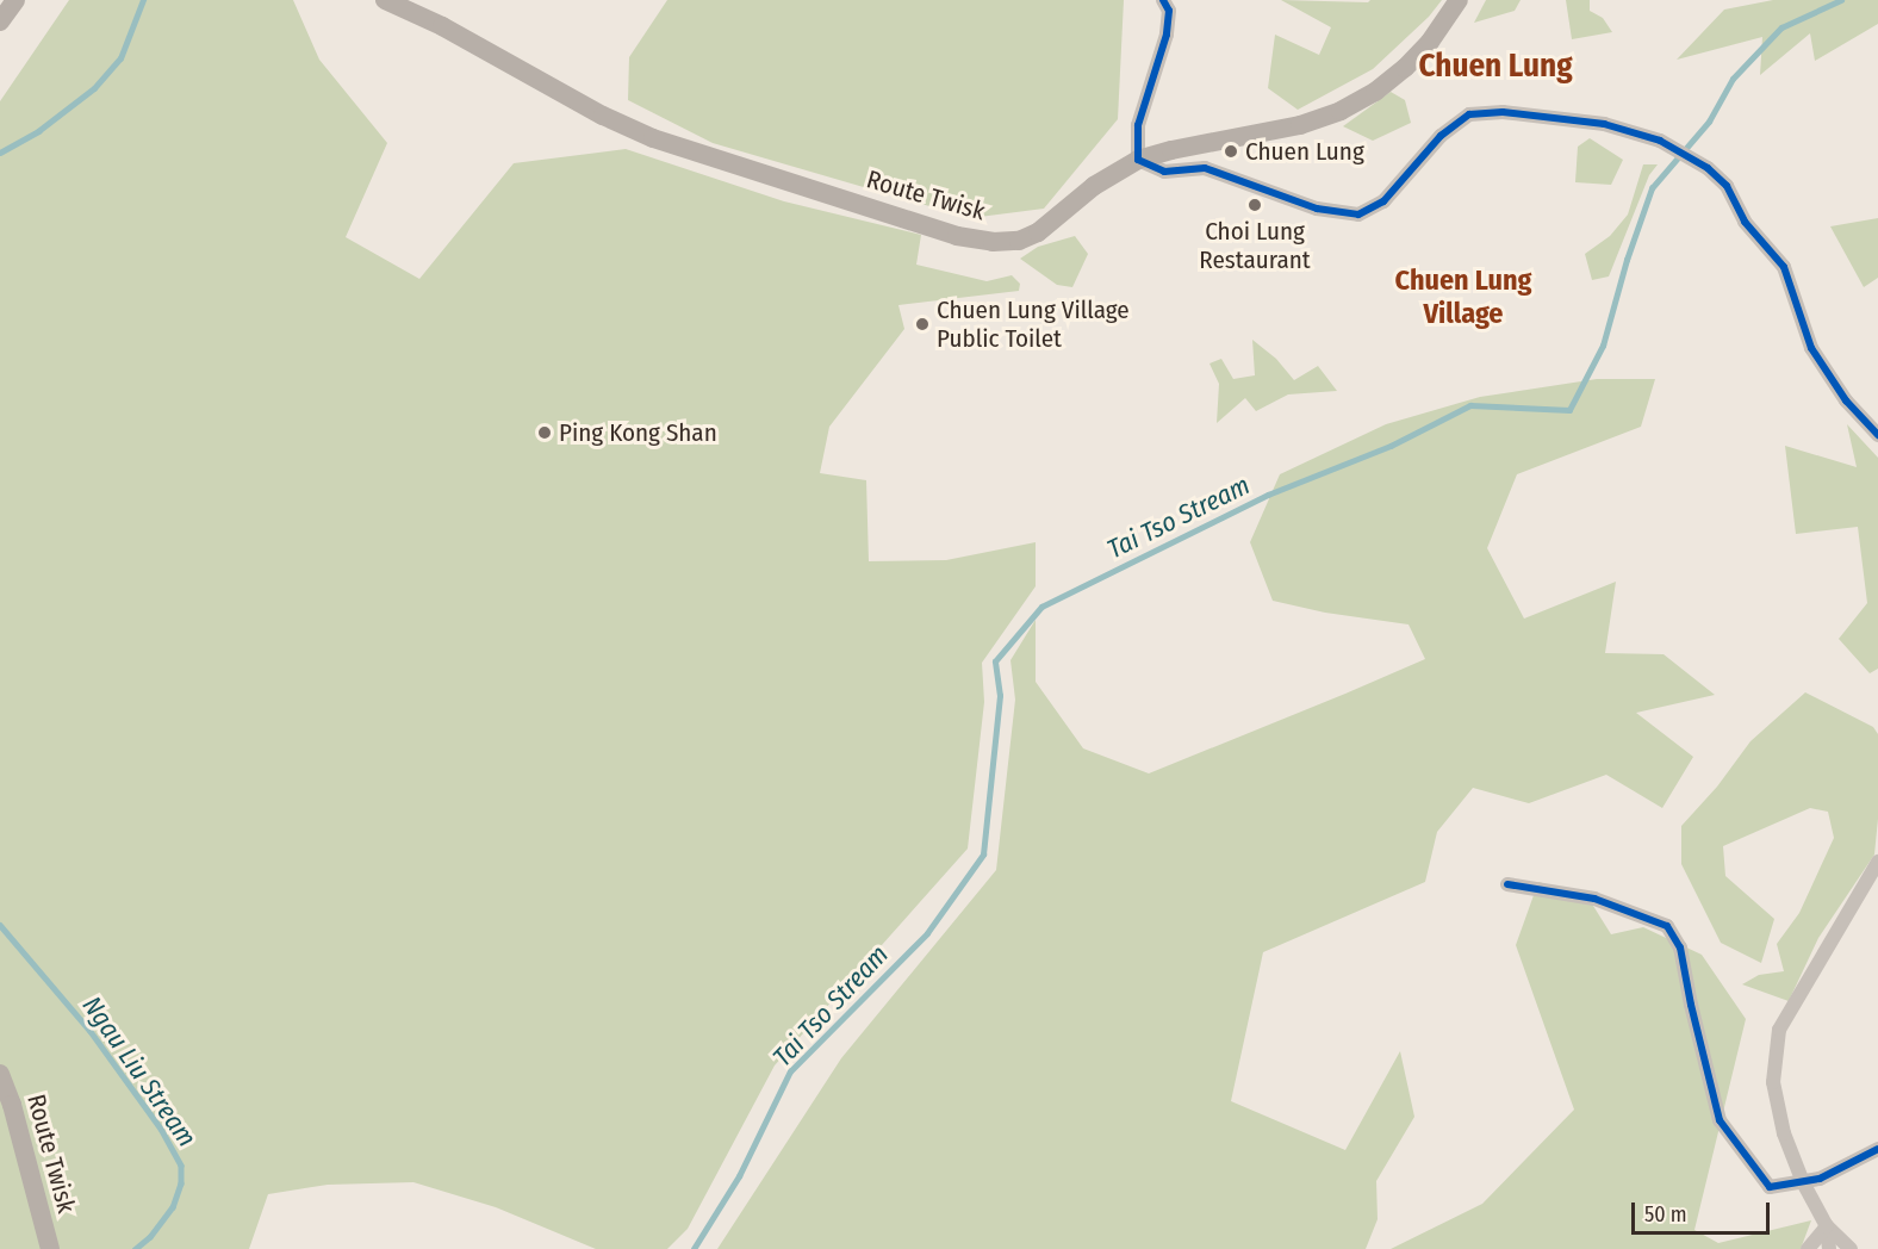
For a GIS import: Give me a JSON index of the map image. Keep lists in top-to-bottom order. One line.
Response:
{"streets":{"main road":["Route Twisk"]},"districts":["Chuen Lung","Chuen Lung Village"],"water":["Tai Tso Stream","Ngau Liu Stream"],"places":["Chuen Lung","Choi Lung Restaurant","Chuen Lung Village Public Toilet","Ping Kong Shan"],"scale_bar":"50 m"}
